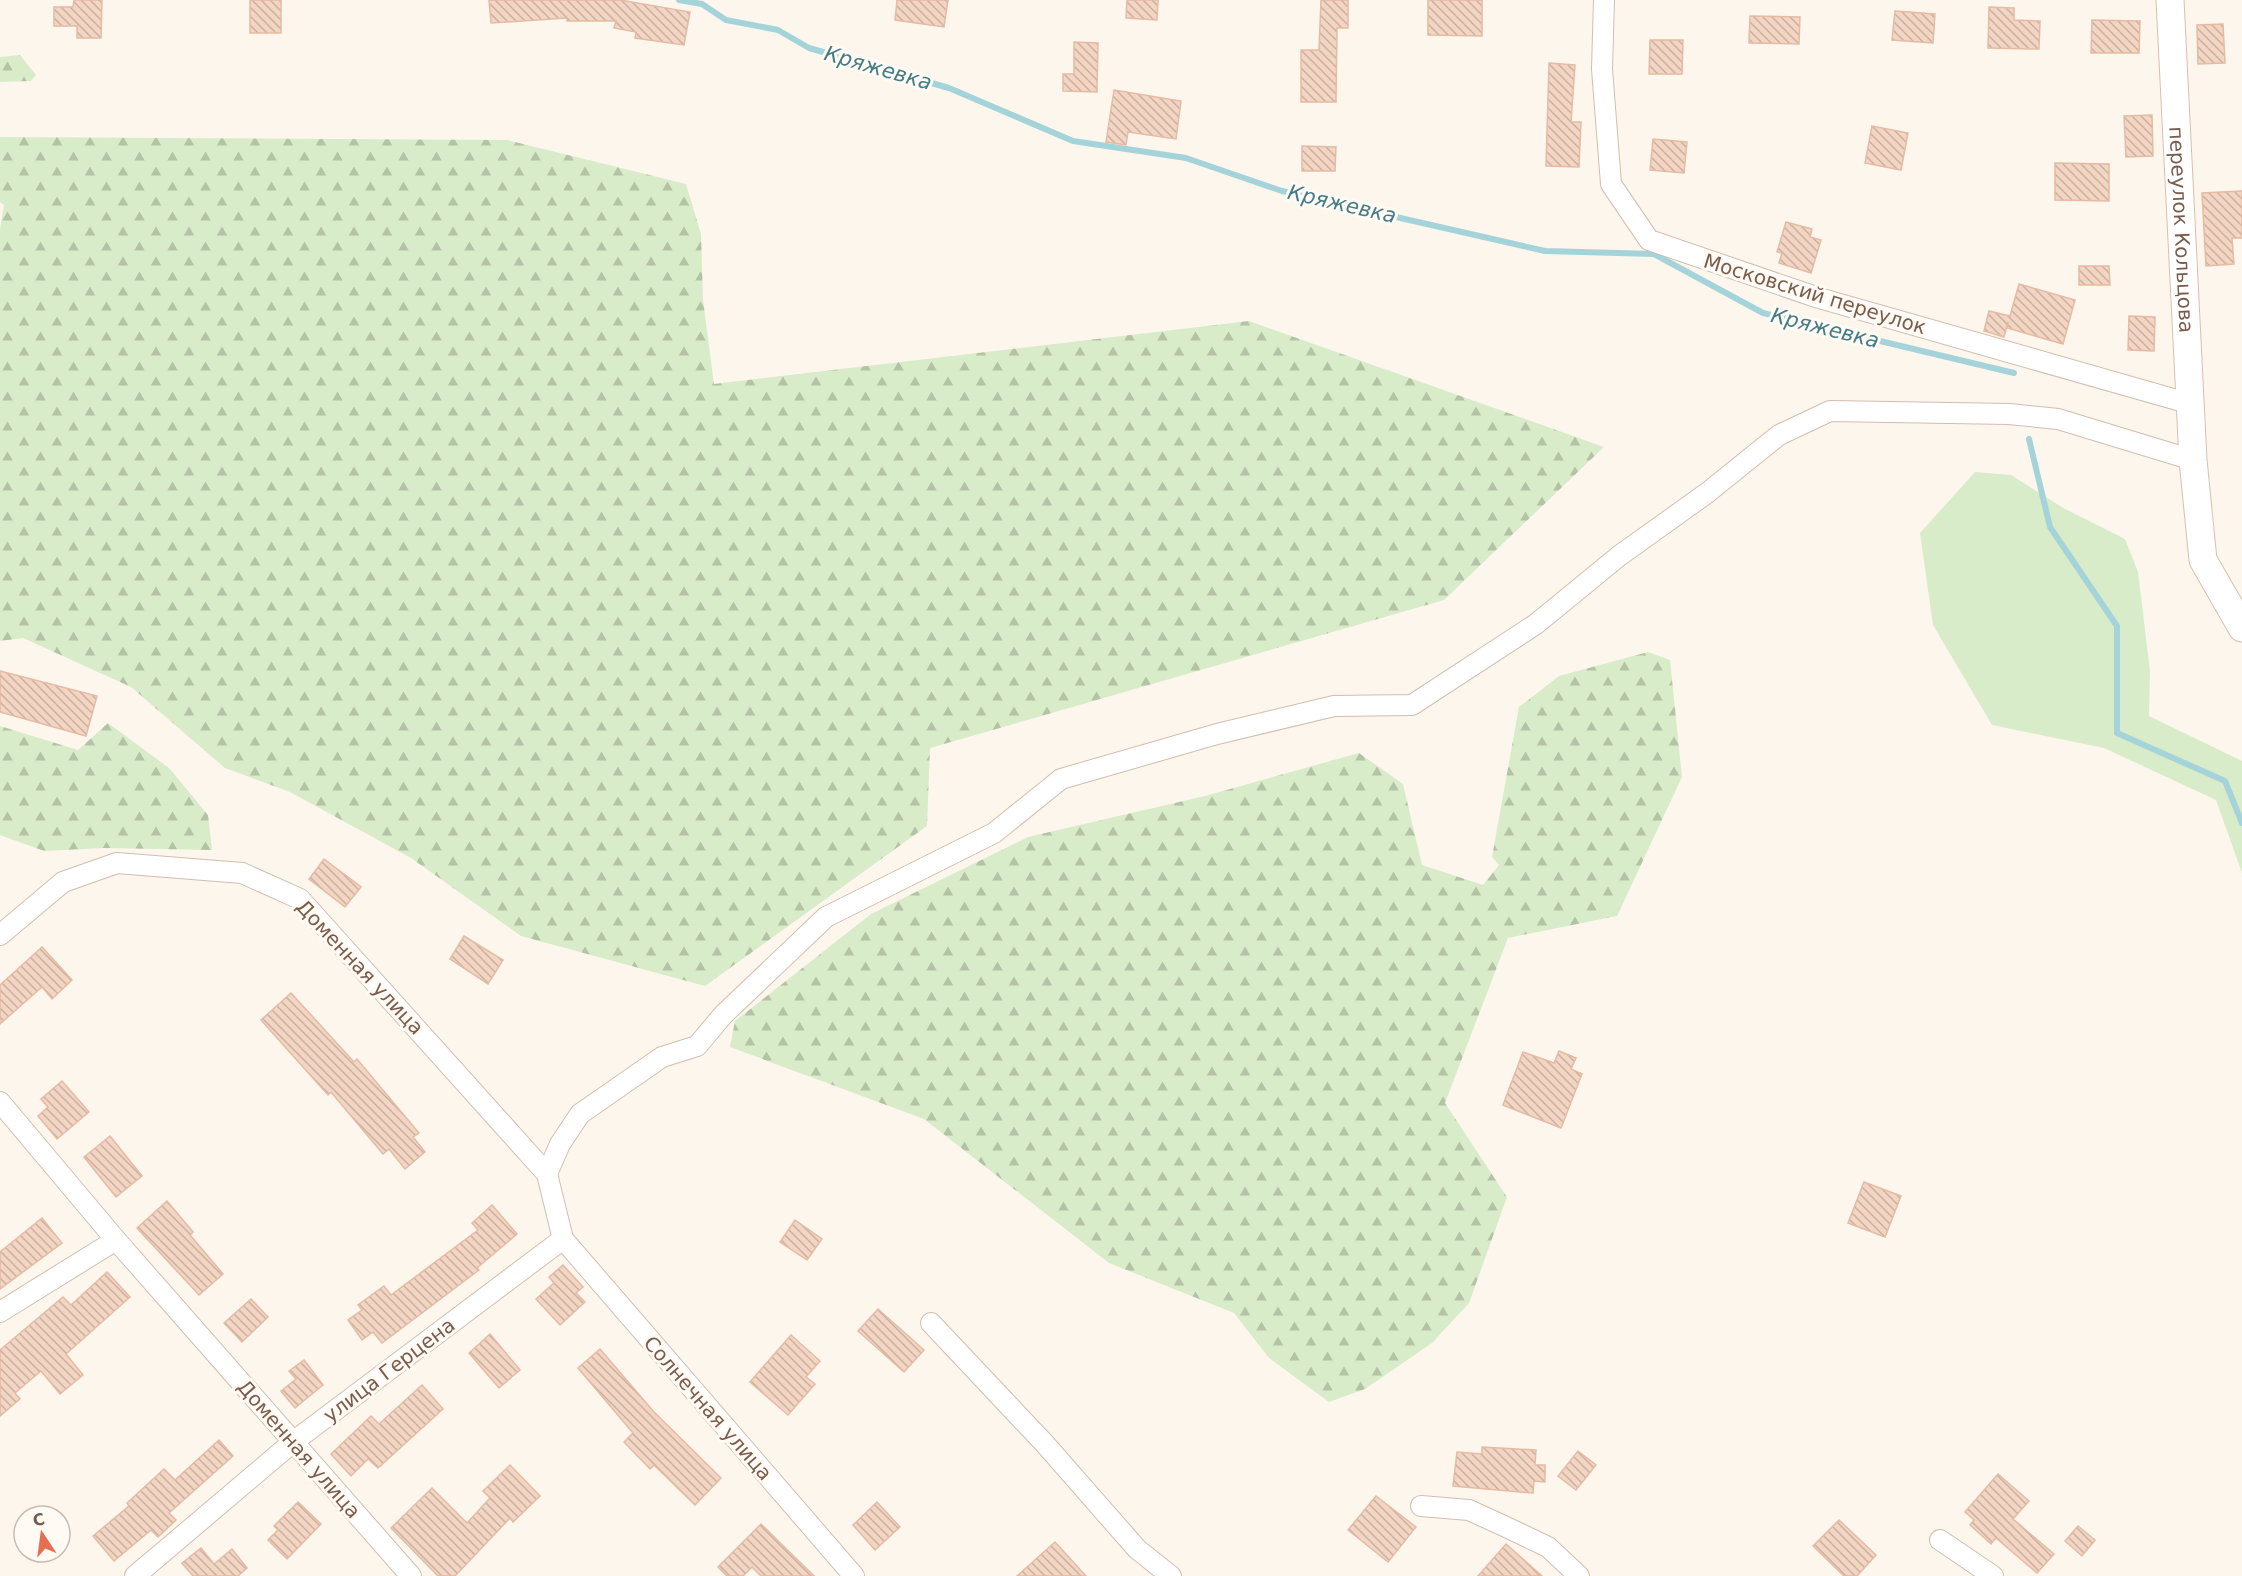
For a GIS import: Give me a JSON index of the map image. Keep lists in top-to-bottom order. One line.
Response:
{"streets":{"street":["переулок Кольцова","Московский переулок","Доменная улица","улица Герцена","Солнечная улица"]},"crossings":[["переулок Кольцова","Московский переулок"],["Доменная улица","улица Герцена"],["Доменная улица","Солнечная улица"],["улица Герцена","Солнечная улица"]],"water":["Кряжевка"],"north":"top"}
